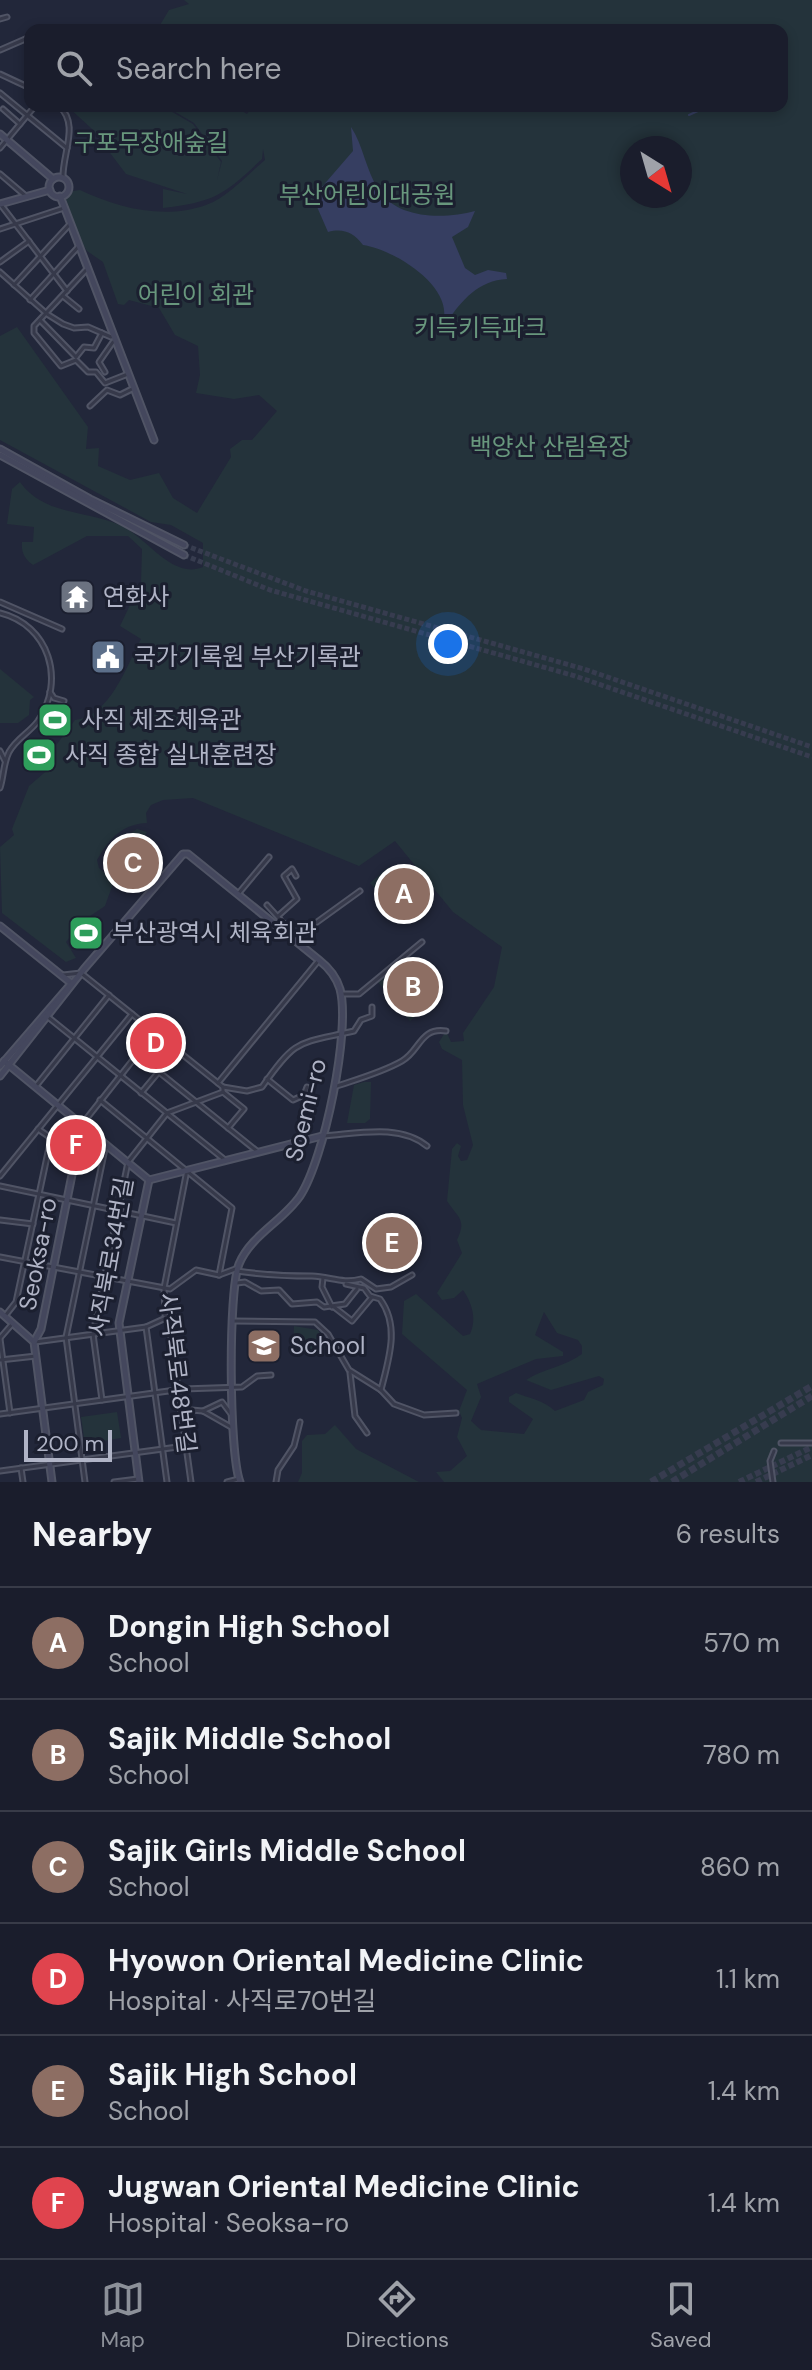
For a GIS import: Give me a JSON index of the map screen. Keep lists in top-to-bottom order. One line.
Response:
{"streets":{"main road":["Soemi-ro","Seoksa-ro"],"street":["사직북로34번길","사직북로48번길"]},"parks":["구포무장애숲길","부산어린이대공원","어린이 회관","키득키득파크","백양산 산림욕장"],"places":{"temple":["연화사"],"public building":["국가기록원 부산기록관"],"sports":["사직 체조체육관","사직 종합 실내훈련장","부산광역시 체육회관"],"school or university":["School"]},"scale_bar":"200 m","north":"bottom right","page":{"search":"Search here","pins":["C","A","B","D","F","E"],"scale":"200 m","heading":["Nearby","6 results"],"list":[{"mark":"A","name":"Dongin High School","note":"School","value":"570 m"},{"mark":"B","name":"Sajik Middle School","note":"School","value":"780 m"},{"mark":"C","name":"Sajik Girls Middle School","note":"School","value":"860 m"},{"mark":"D","name":"Hyowon Oriental Medicine Clinic","note":"Hospital · 사직로70번길","value":"1.1 km"},{"mark":"E","name":"Sajik High School","note":"School","value":"1.4 km"},{"mark":"F","name":"Jugwan Oriental Medicine Clinic","note":"Hospital · Seoksa-ro","value":"1.4 km"}],"nav":["Map","Directions","Saved"]}}
